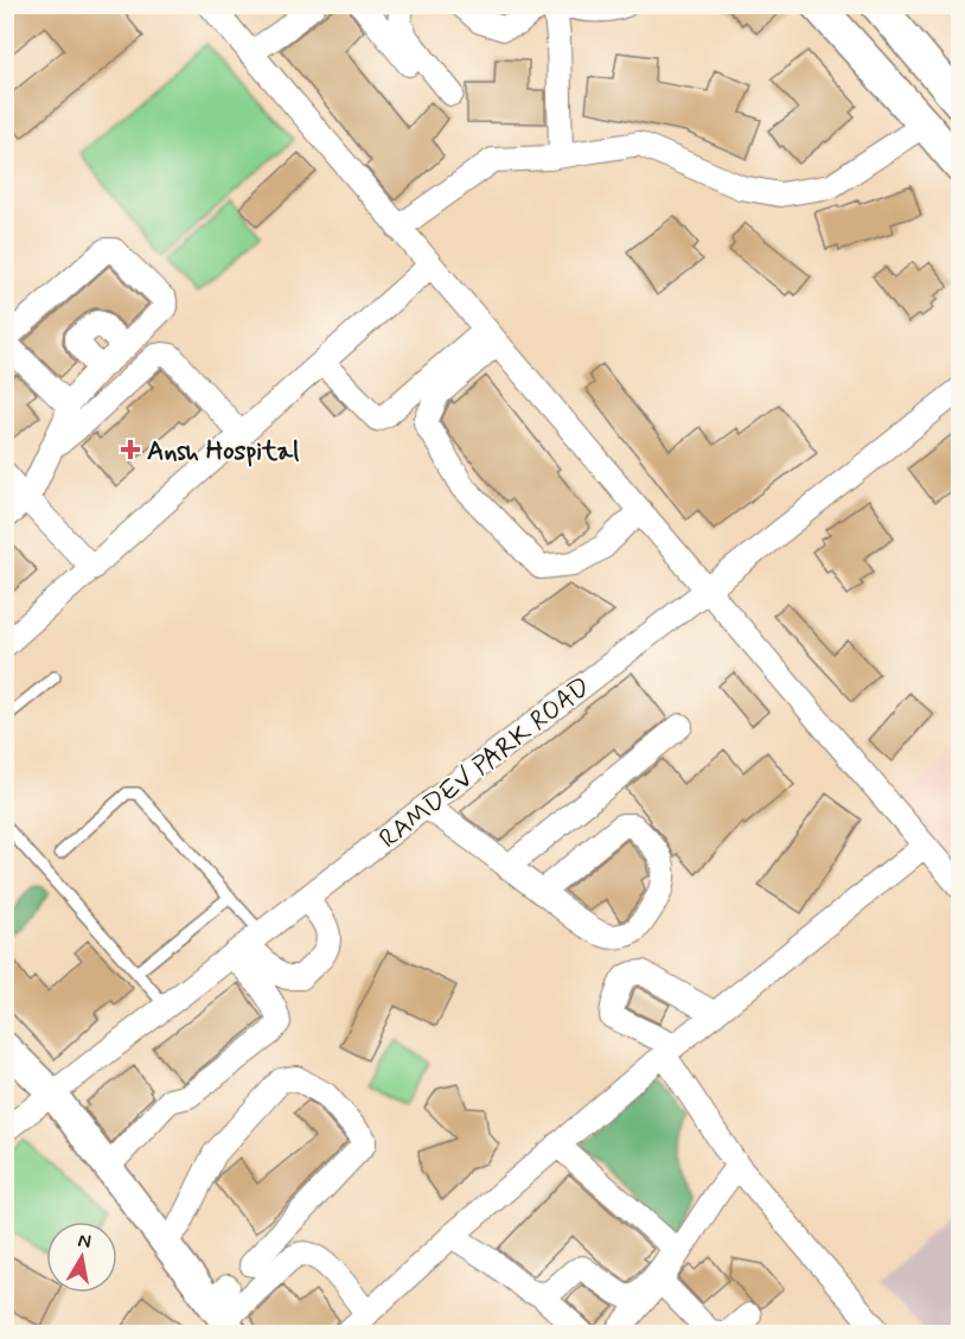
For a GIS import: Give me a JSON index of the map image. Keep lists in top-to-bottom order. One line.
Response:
{"streets":{"street":["RAMDEV PARK ROAD"]},"places":{"health":["Ansh Hospital"]},"north":"top"}
